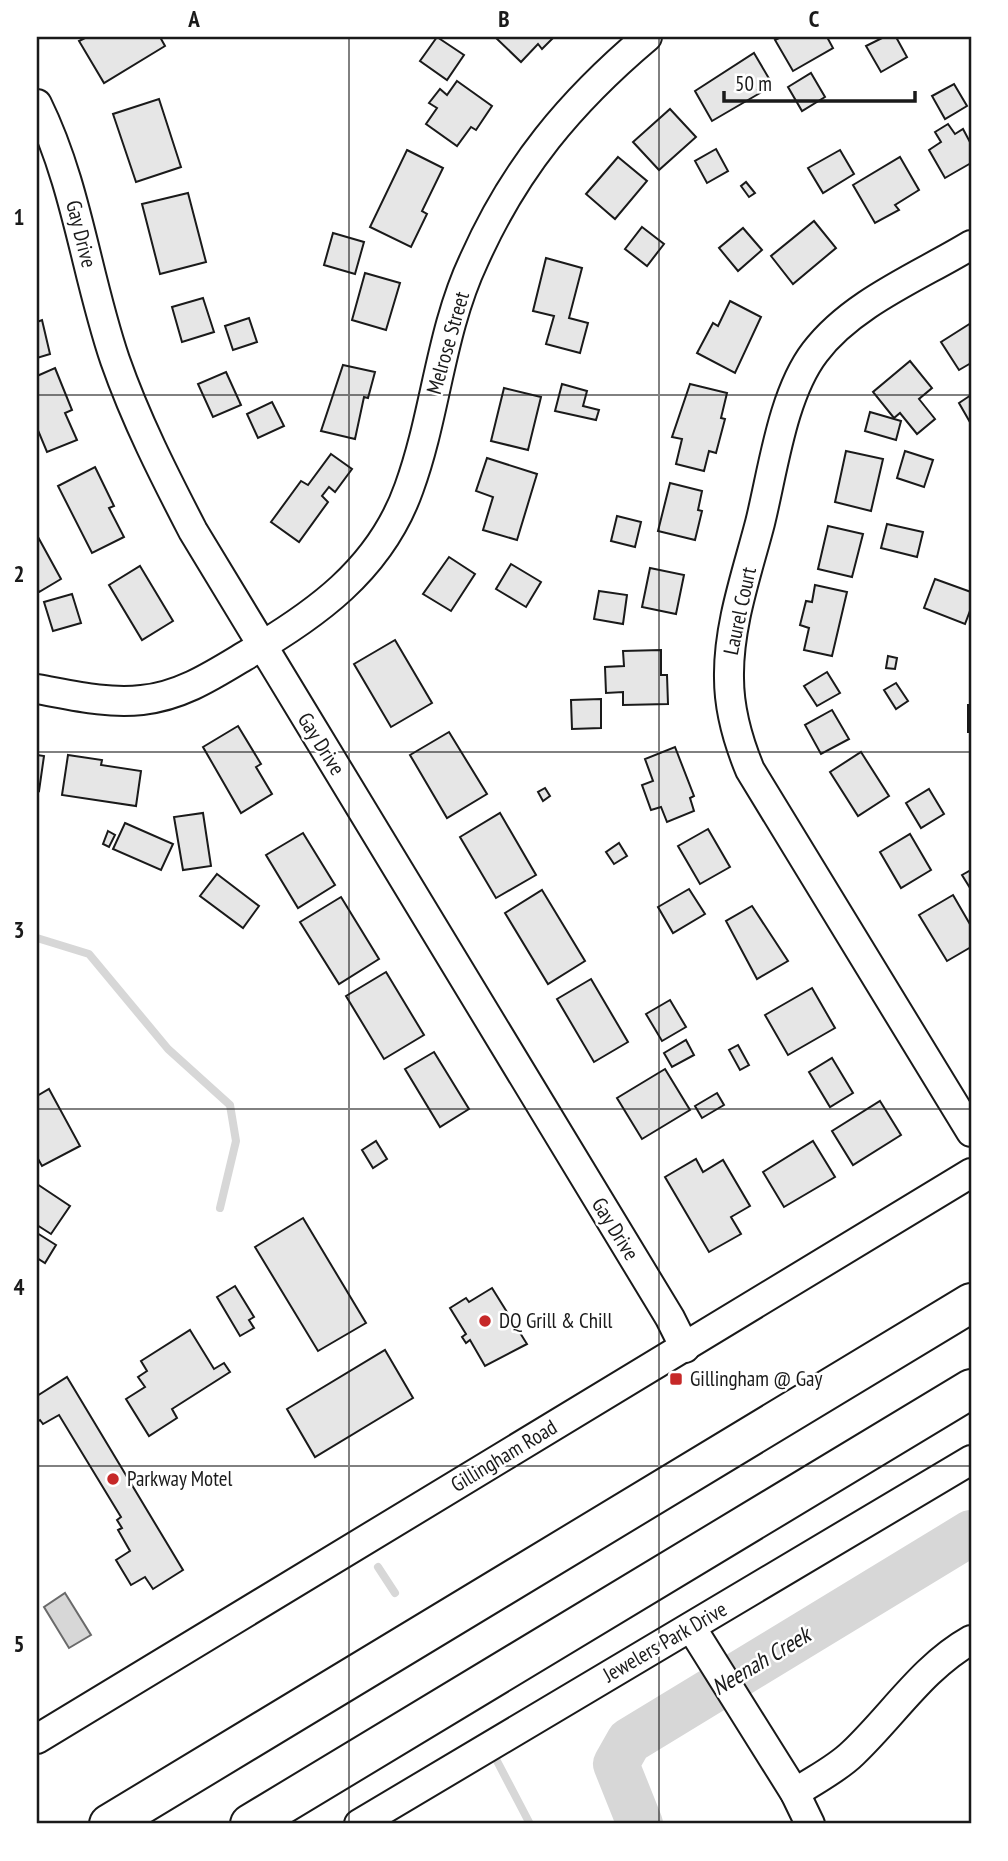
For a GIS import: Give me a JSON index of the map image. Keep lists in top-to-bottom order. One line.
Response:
{"streets":{"street":["Gay Drive","Melrose Street","Laurel Court","Gillingham Road","Jewelers Park Drive"]},"crossings":[["Gay Drive","Melrose Street"],["Gay Drive","Gillingham Road"]],"water":["Neenah Creek"],"places":{"other":["DQ Grill & Chill","Parkway Motel"],"transit":["Gillingham @ Gay"]},"scale_bar":"50 m","grid":{"columns":["A","B","C"],"rows":["1","2","3","4","5"]}}
